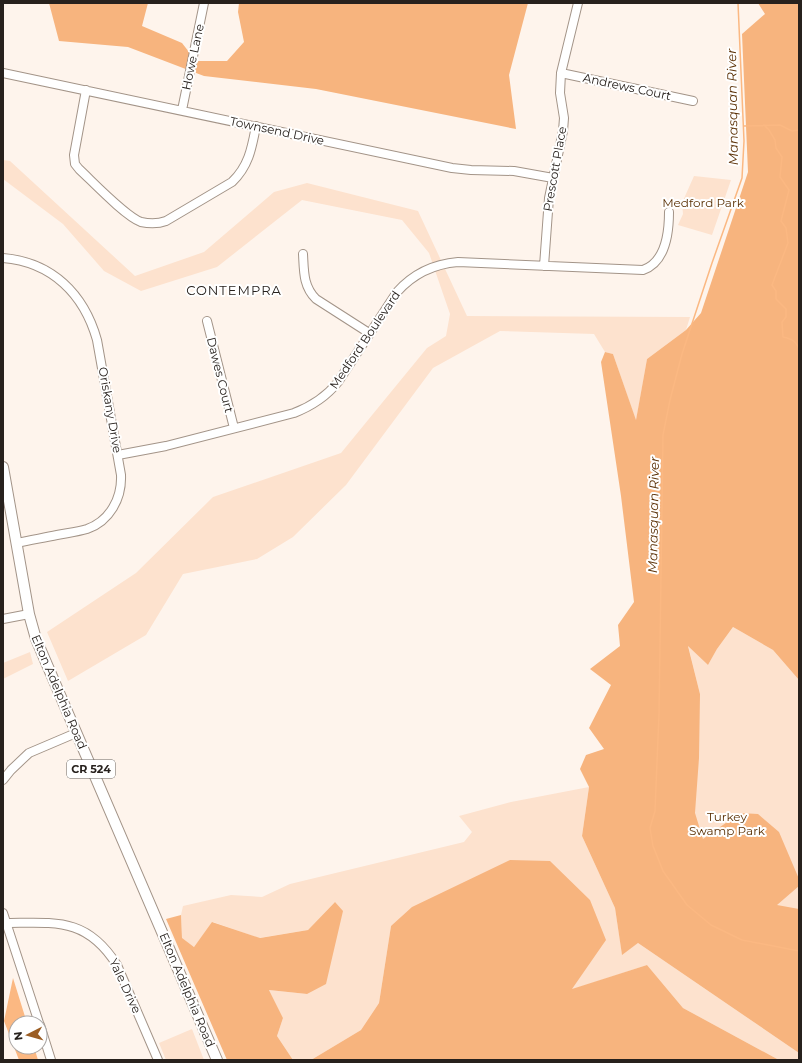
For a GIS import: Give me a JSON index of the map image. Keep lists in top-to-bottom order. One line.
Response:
{"streets":{"main road":["Elton Adelphia Road","CR 524"],"street":["Howe Lane","Andrews Court","Townsend Drive","Prescott Place","Medford Boulevard","Dawes Court","Oriskany Drive","Yale Drive"]},"crossings":[["Howe Lane","Townsend Drive"],["Andrews Court","Prescott Place"],["Townsend Drive","Prescott Place"],["Prescott Place","Medford Boulevard"],["Medford Boulevard","Dawes Court"],["Medford Boulevard","Oriskany Drive"],["Oriskany Drive","Elton Adelphia Road"]],"districts":["CONTEMPRA"],"water":["Manasquan River"],"parks":["Medford Park","Turkey Swamp Park"],"north":"left"}
